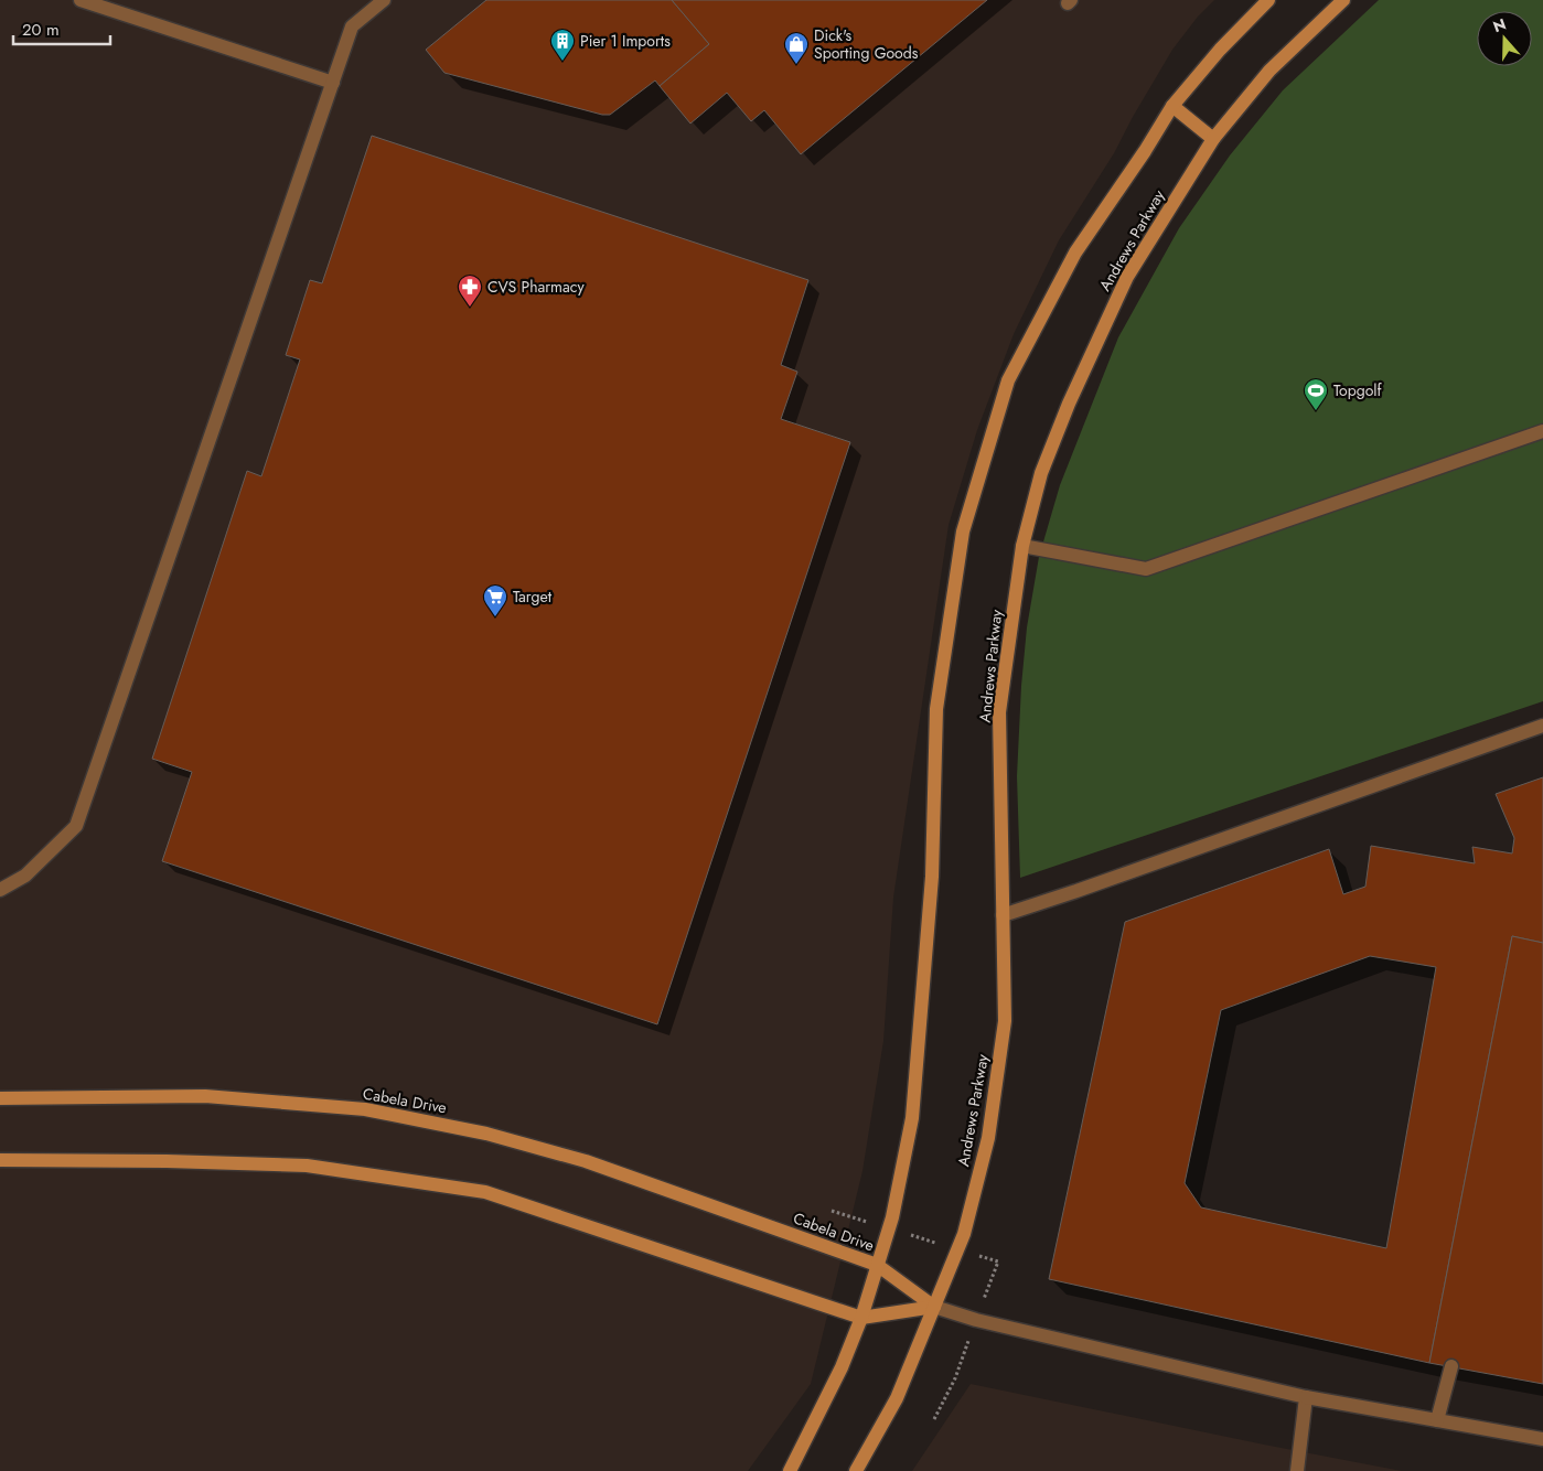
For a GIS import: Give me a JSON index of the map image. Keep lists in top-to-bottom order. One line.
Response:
{"streets":{"street":["Andrews Parkway","Cabela Drive"]},"crossings":[["Andrews Parkway","Cabela Drive"]],"places":{"building":["Pier 1 Imports"],"shop":["Dick's Sporting Goods"],"pharmacy":["CVS Pharmacy"],"sports":["Topgolf"],"supermarket":["Target"]},"scale_bar":"20 m","north":"top"}
